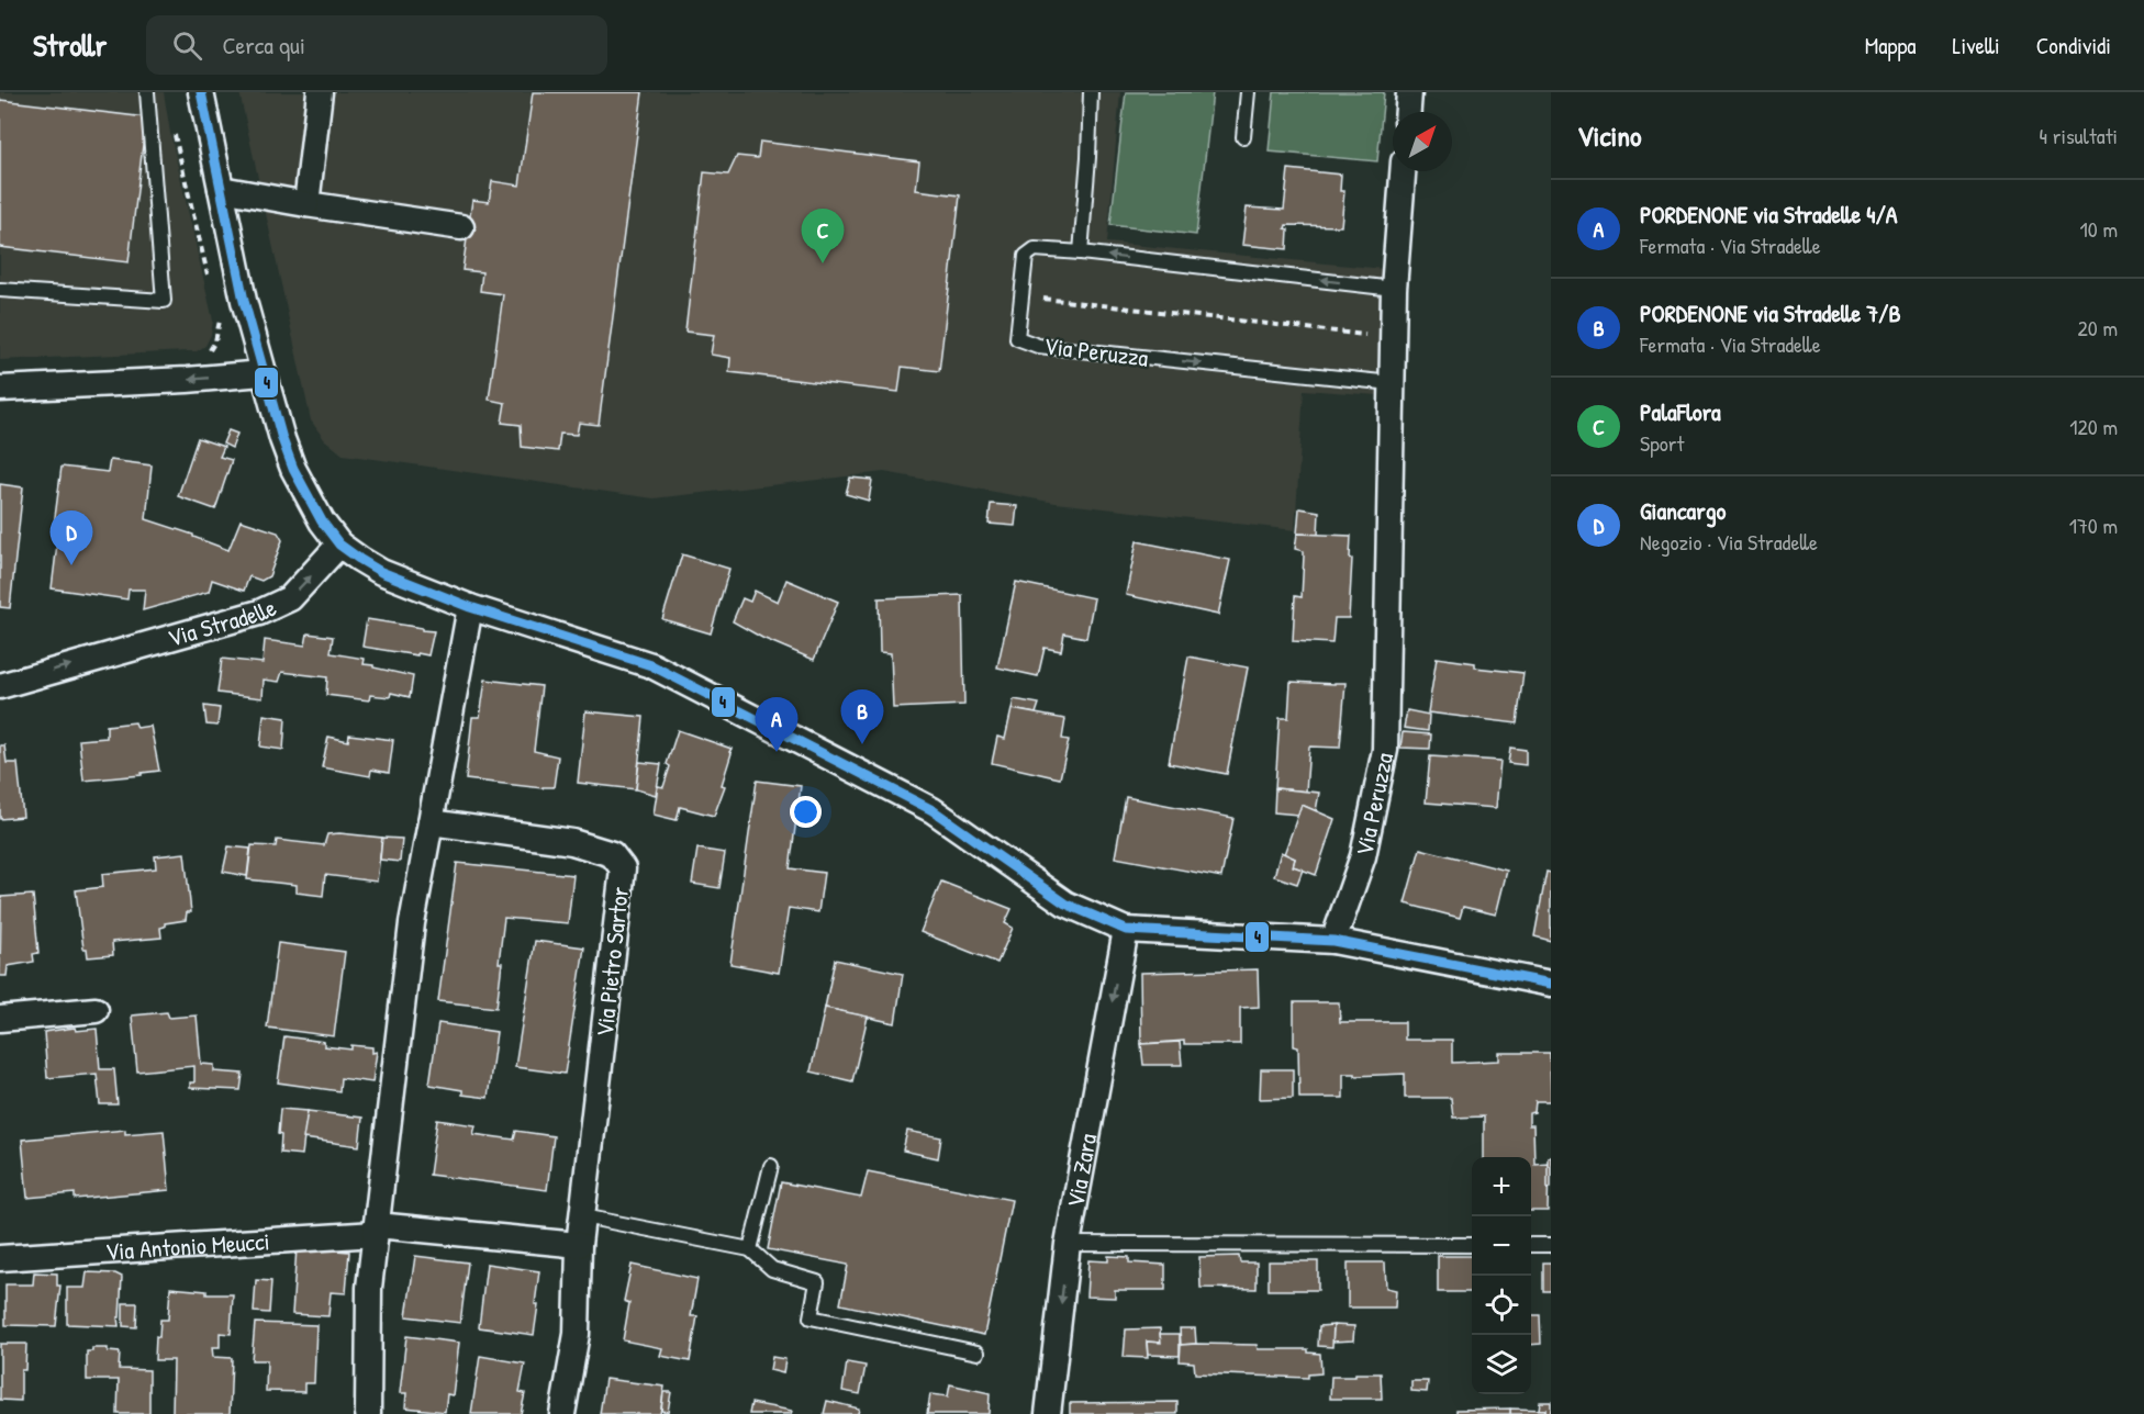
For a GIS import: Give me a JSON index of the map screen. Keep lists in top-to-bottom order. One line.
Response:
{"streets":{"street":["Via Peruzza","Via Stradelle","Via Pietro Sartor","Via Zara","Via Antonio Meucci"]},"one_way":["Via Stradelle","Via Zara"],"lines":["transit line 4"],"north":"top right","page":{"header":"Strollr","search":"Cerca qui","nav":["Mappa","Livelli","Condividi"],"heading":["Vicino","4 risultati"],"list":[{"mark":"A","name":"PORDENONE via Stradelle 4/A","note":"Fermata · Via Stradelle","value":"10 m"},{"mark":"B","name":"PORDENONE via Stradelle 7/B","note":"Fermata · Via Stradelle","value":"20 m"},{"mark":"C","name":"PalaFlora","note":"Sport","value":"120 m"},{"mark":"D","name":"Giancargo","note":"Negozio · Via Stradelle","value":"170 m"}],"pins":["C","D","B","A"],"map_buttons":["+","−"]}}
